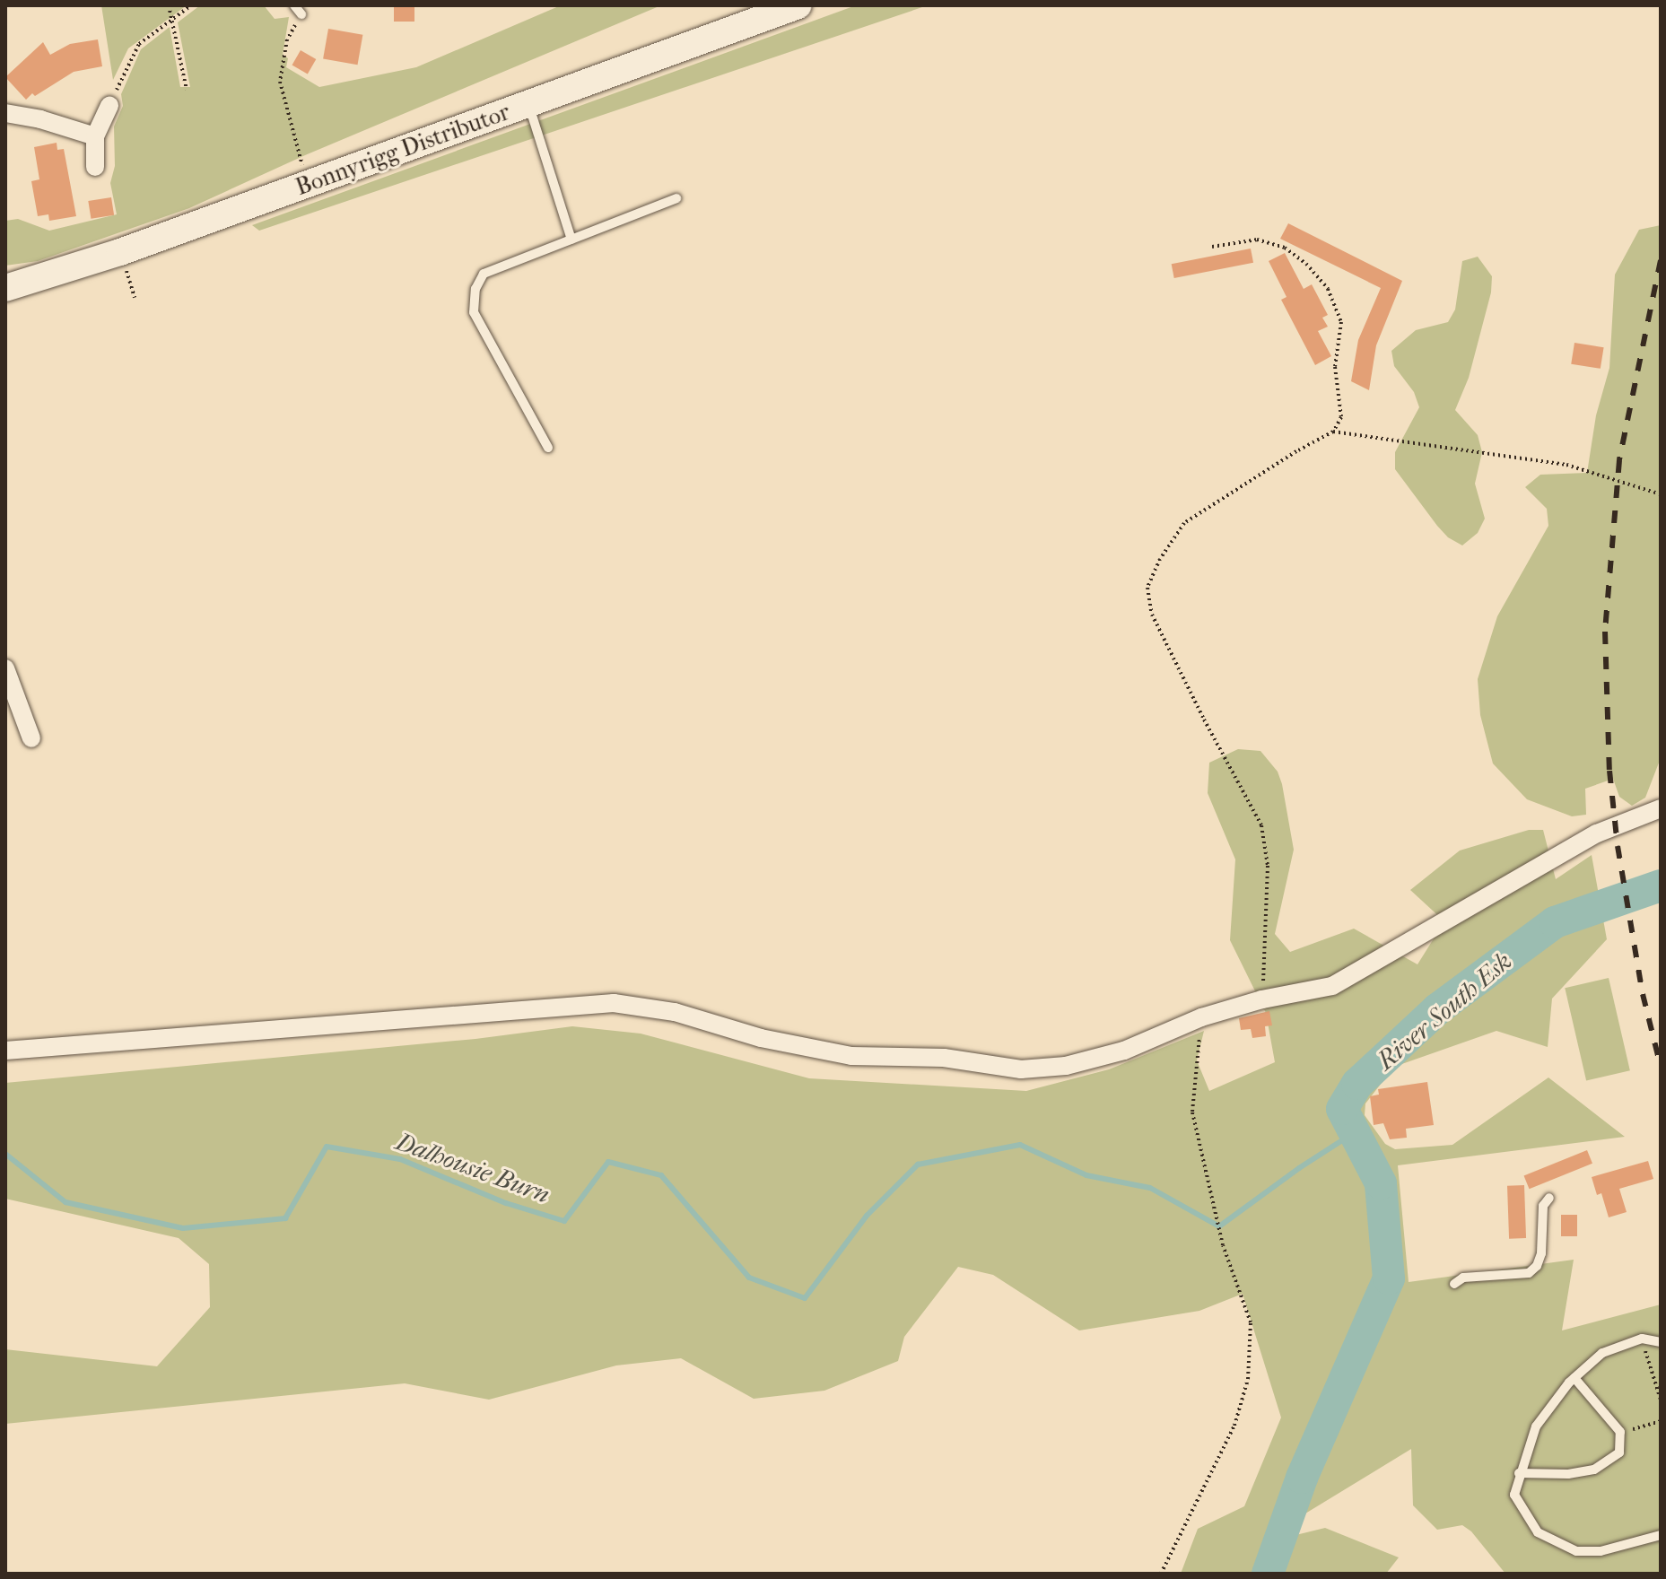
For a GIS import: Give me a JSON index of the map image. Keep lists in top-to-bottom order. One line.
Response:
{"streets":{"main road":["Bonnyrigg Distributor"]},"water":["River South Esk","Dalhousie Burn"]}
